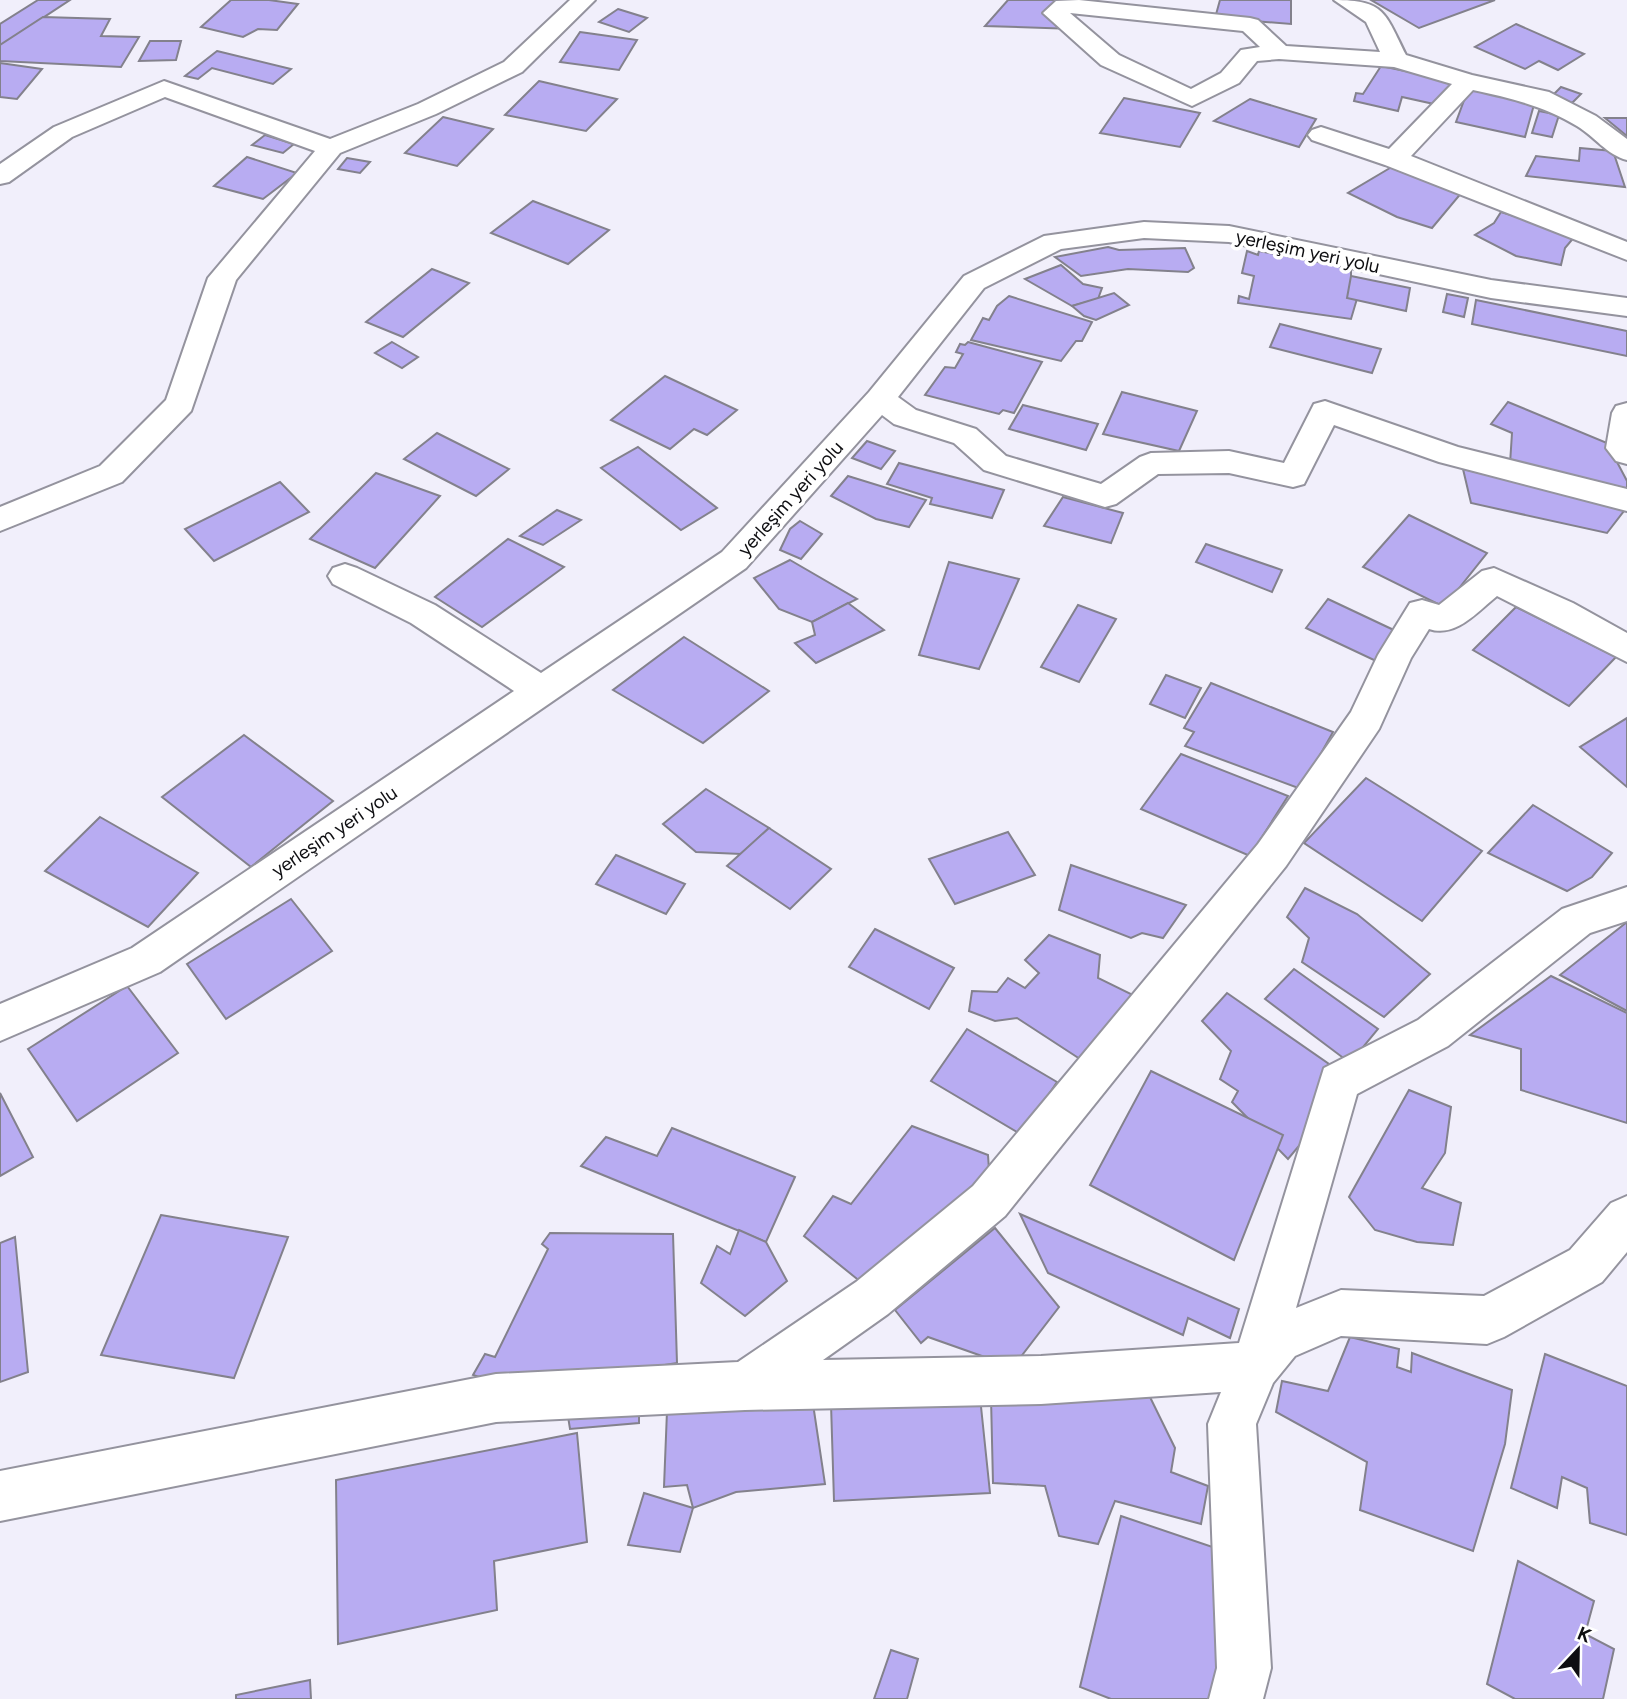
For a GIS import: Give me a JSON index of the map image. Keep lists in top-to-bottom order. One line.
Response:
{"streets":{"street":["yerleşim yeri yolu"]},"north":"top"}
